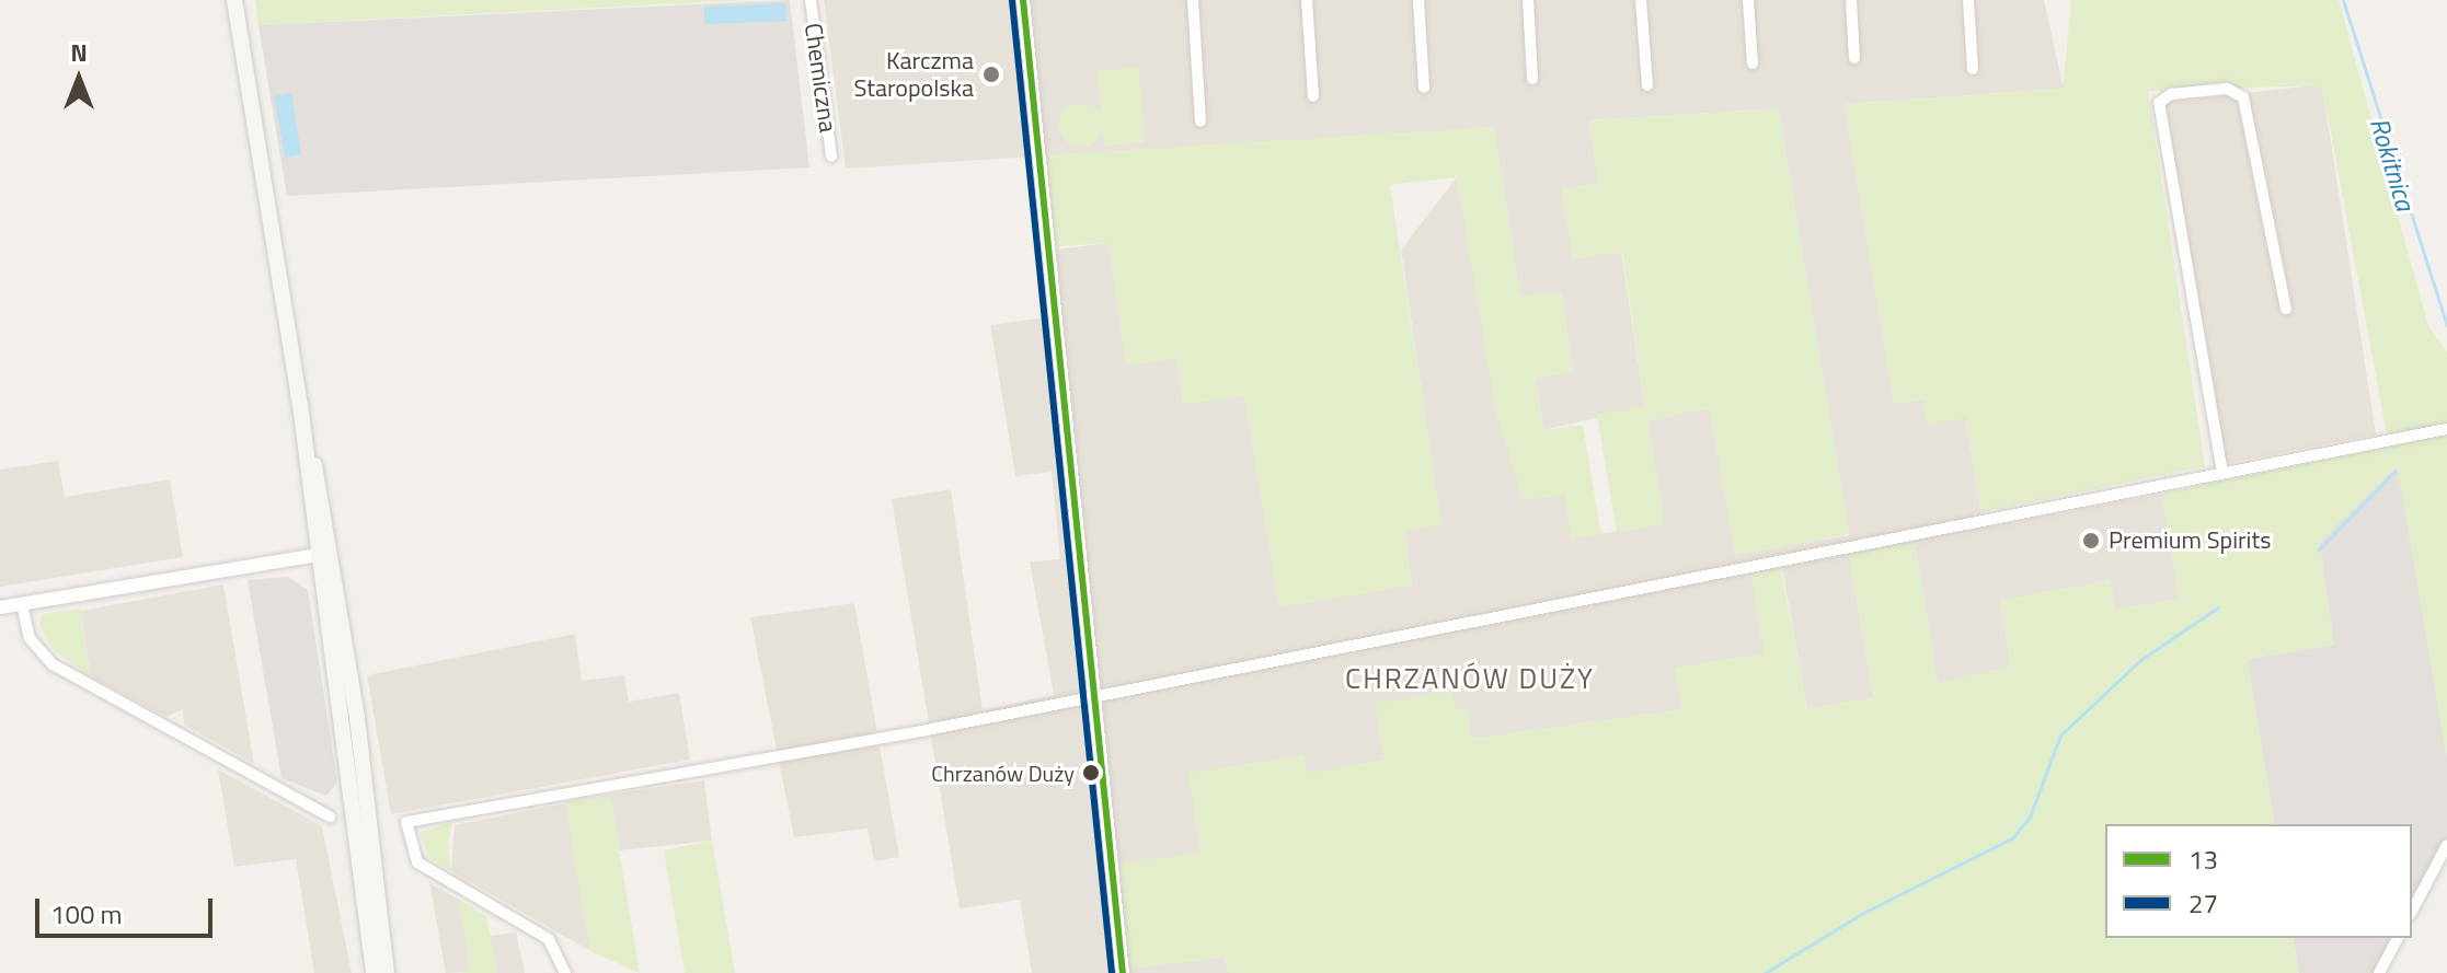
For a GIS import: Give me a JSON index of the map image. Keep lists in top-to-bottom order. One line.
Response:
{"streets":{"street":["Chemiczna"]},"districts":["CHRZANÓW DUŻY"],"water":["Rokitnica"],"places":["Karczma Staropolska","Premium Spirits","Chrzanów Duży"],"lines":["transit line 13","transit line 27"],"legend":["13","27"],"scale_bar":"100 m","north":"top"}
